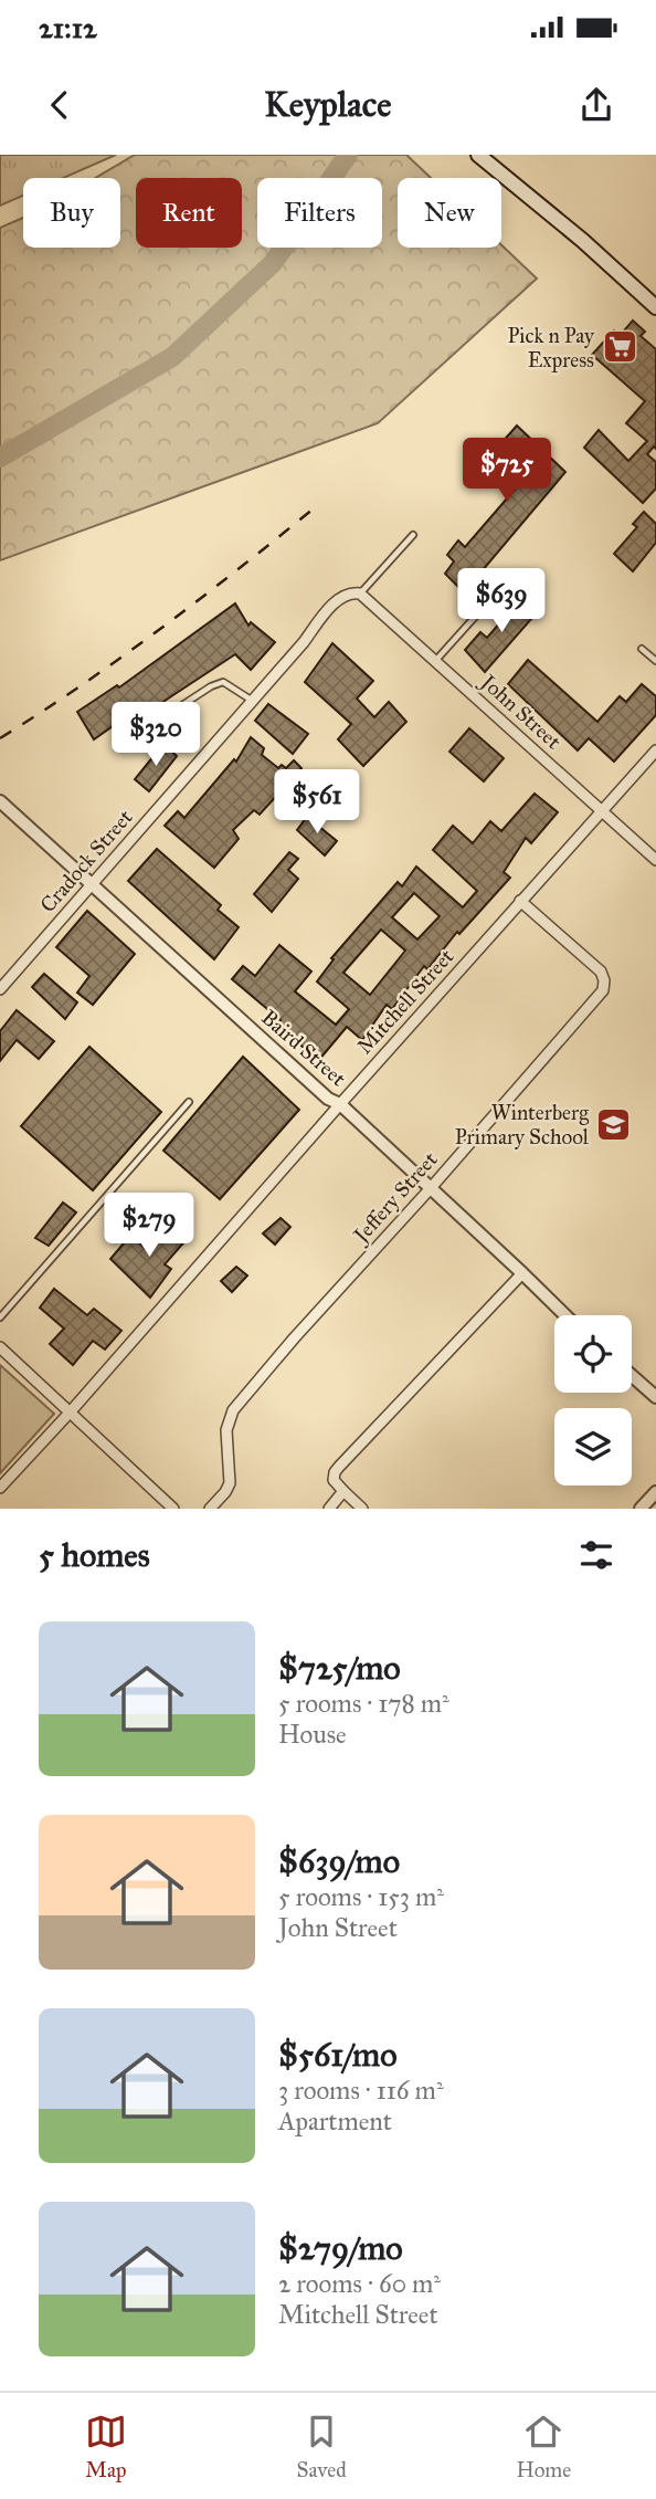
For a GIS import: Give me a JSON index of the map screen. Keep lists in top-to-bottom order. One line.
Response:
{"streets":{"street":["John Street","Cradock Street","Mitchell Street","Baird Street","Jeffery Street"]},"crossings":[["John Street","Cradock Street"],["John Street","Mitchell Street"],["Cradock Street","Baird Street"],["Mitchell Street","Baird Street"],["Mitchell Street","Jeffery Street"],["Baird Street","Jeffery Street"]],"places":{"supermarket":["Pick n Pay Express"],"school or university":["Winterberg Primary School"]},"page":{"status":"21:12","header":"Keyplace","chip":["Buy","Rent","Filters","New"],"price":["$725","$639","$320","$561","$279"],"heading":"5 homes","list":[{"name":"$725/mo","note":"5 rooms · 178 m² · House"},{"name":"$639/mo","note":"5 rooms · 153 m² · John Street"},{"name":"$561/mo","note":"3 rooms · 116 m² · Apartment"},{"name":"$279/mo","note":"2 rooms · 60 m² · Mitchell Street"}],"tabs":["Map","Saved","Home"]}}
